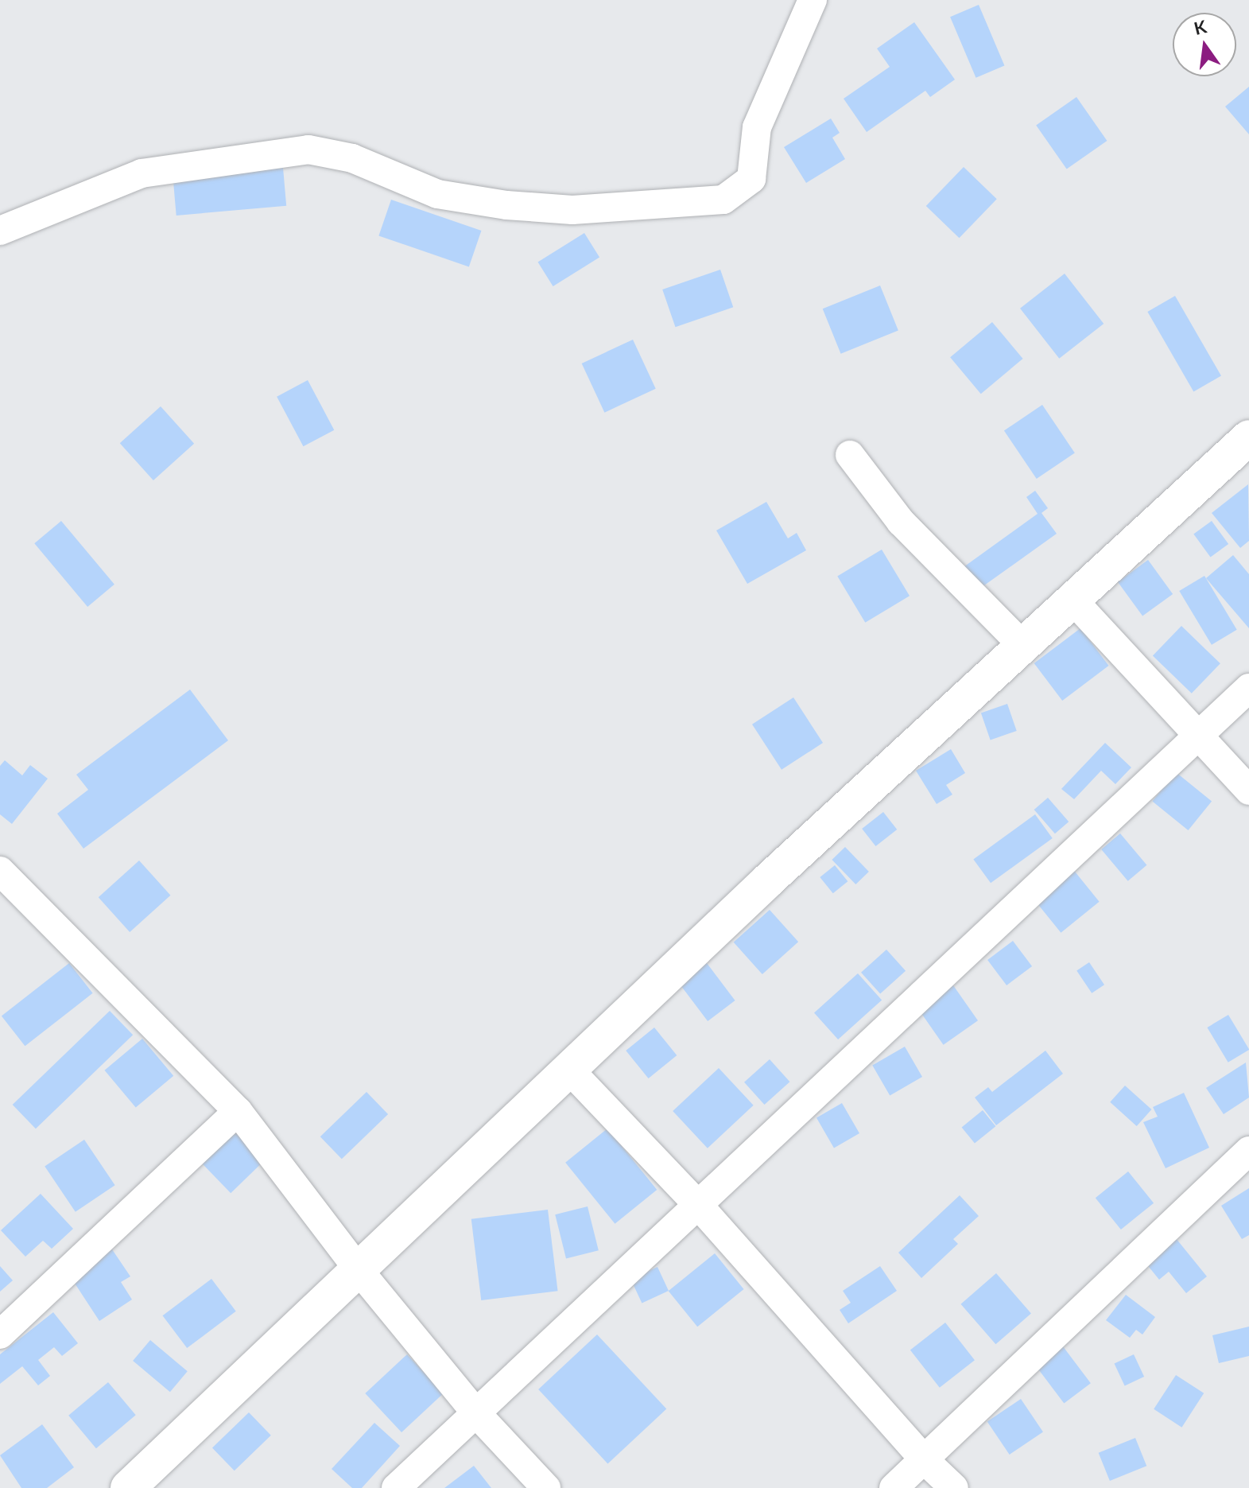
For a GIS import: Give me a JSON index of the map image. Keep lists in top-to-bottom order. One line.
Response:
{"north":"top"}
